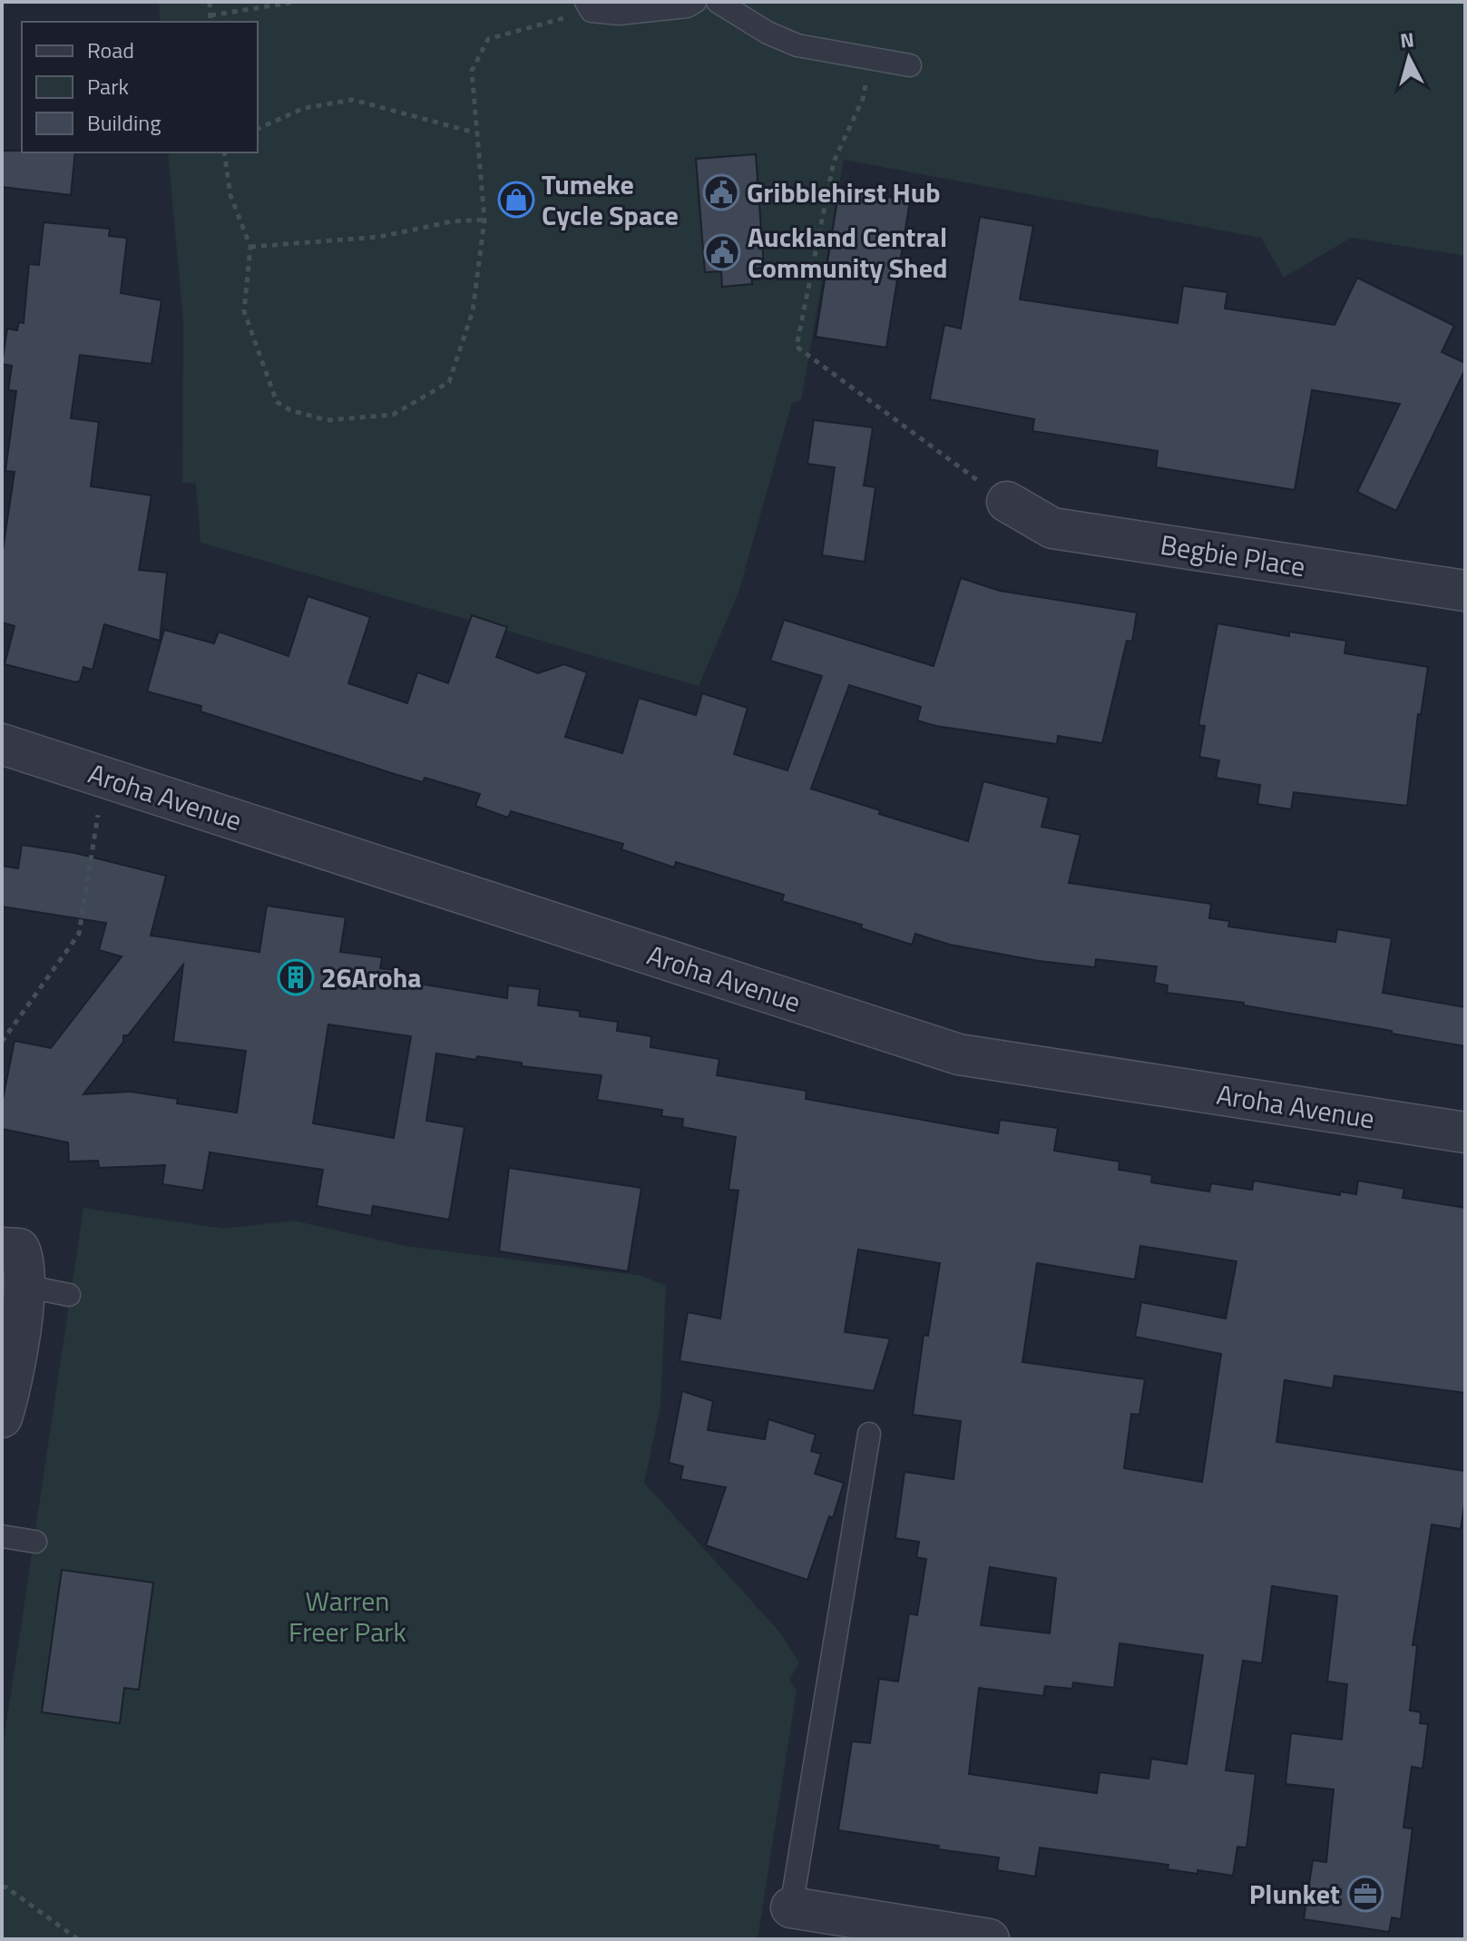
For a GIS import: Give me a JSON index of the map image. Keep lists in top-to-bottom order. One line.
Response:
{"streets":{"street":["Begbie Place","Aroha Avenue"]},"parks":["Warren Freer Park"],"places":{"public building":["Gribblehirst Hub","Auckland Central Community Shed"],"shop":["Tumeke Cycle Space"],"building":["26Aroha"],"office":["Plunket"]},"legend":["Road","Park","Building"],"north":"top"}
